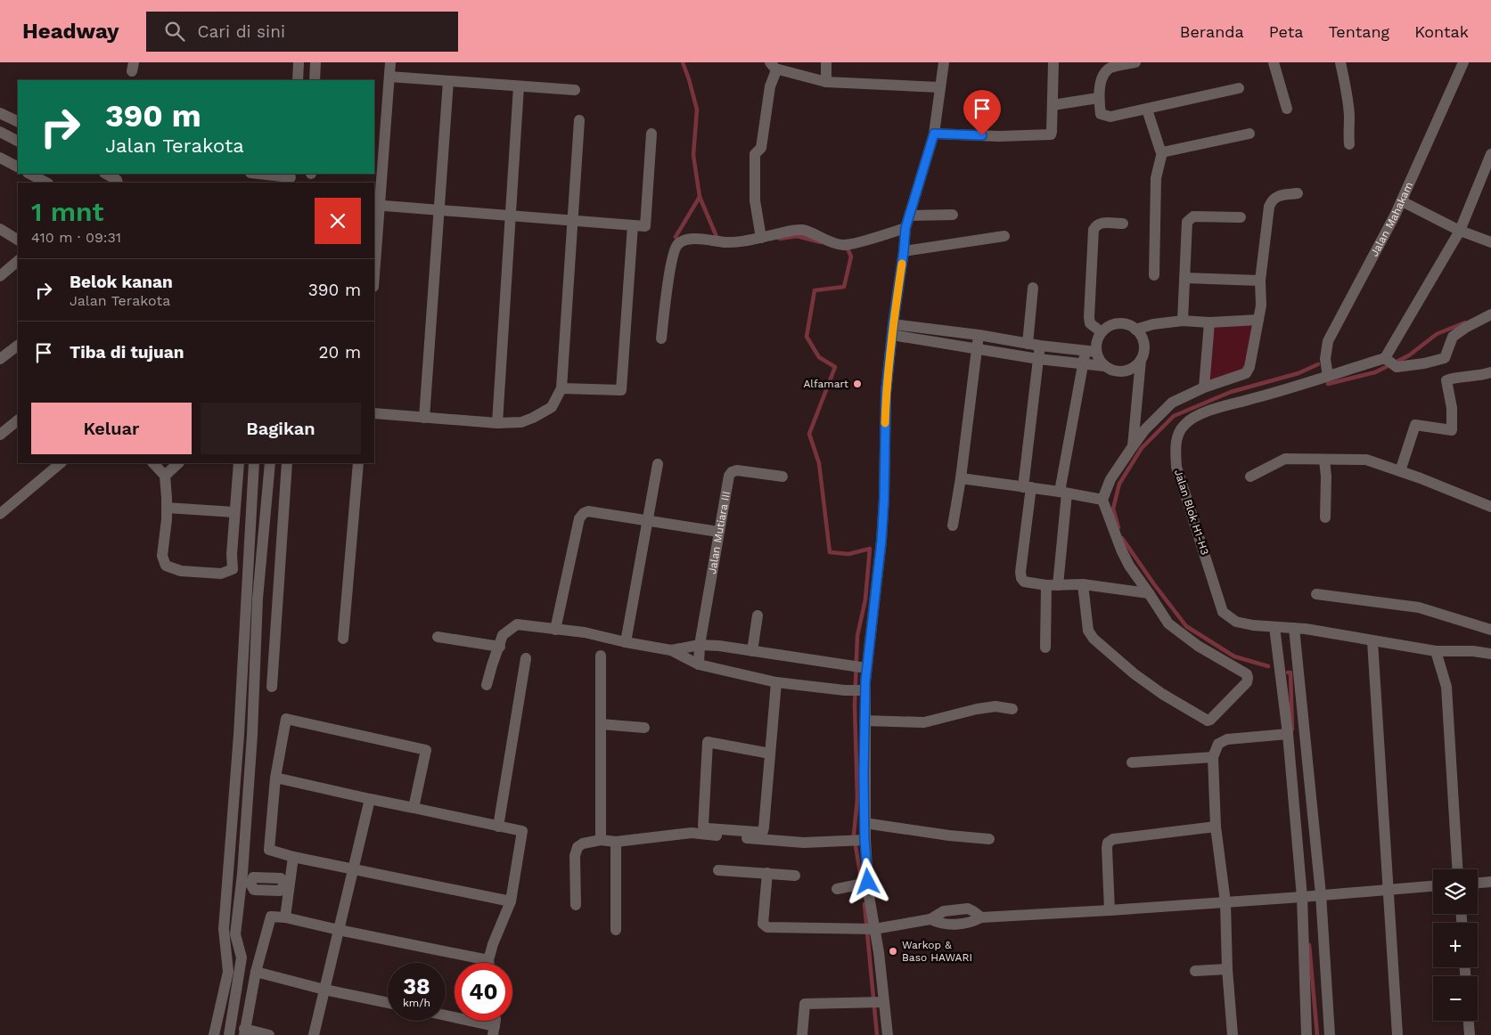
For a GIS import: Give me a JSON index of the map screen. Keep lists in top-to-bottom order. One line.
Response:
{"streets":{"street":["Jalan Mahakam","Jalan Blok H1-H3","Jalan Mutiara III"]},"crossings":[["Jalan Mahakam","Jalan Blok H1-H3"]],"places":["Alfamart","Warkop & Baso HAWARI"],"page":{"header":"Headway","search":"Cari di sini","nav":["Beranda","Peta","Tentang","Kontak"],"turn":["390 m","Jalan Terakota"],"heading":["1 mnt","410 m · 09:31"],"list":[{"name":"Belok kanan","note":"Jalan Terakota","value":"390 m"},{"name":"Tiba di tujuan","value":"20 m"}],"buttons":["Keluar","Bagikan"],"map_buttons":["+","−"],"speed":"38 km/h","limit":"40"}}
